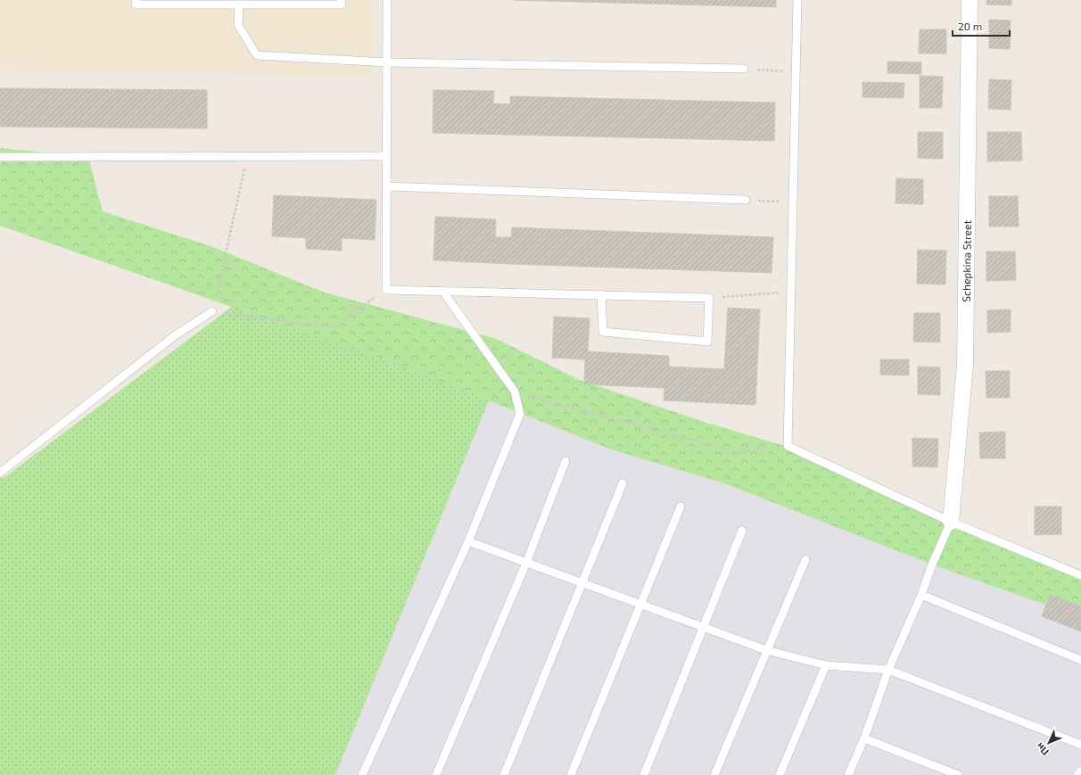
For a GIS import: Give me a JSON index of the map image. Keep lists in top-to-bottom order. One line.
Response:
{"streets":{"street":["Schepkina Street"]},"scale_bar":"20 m","north":"bottom left"}
